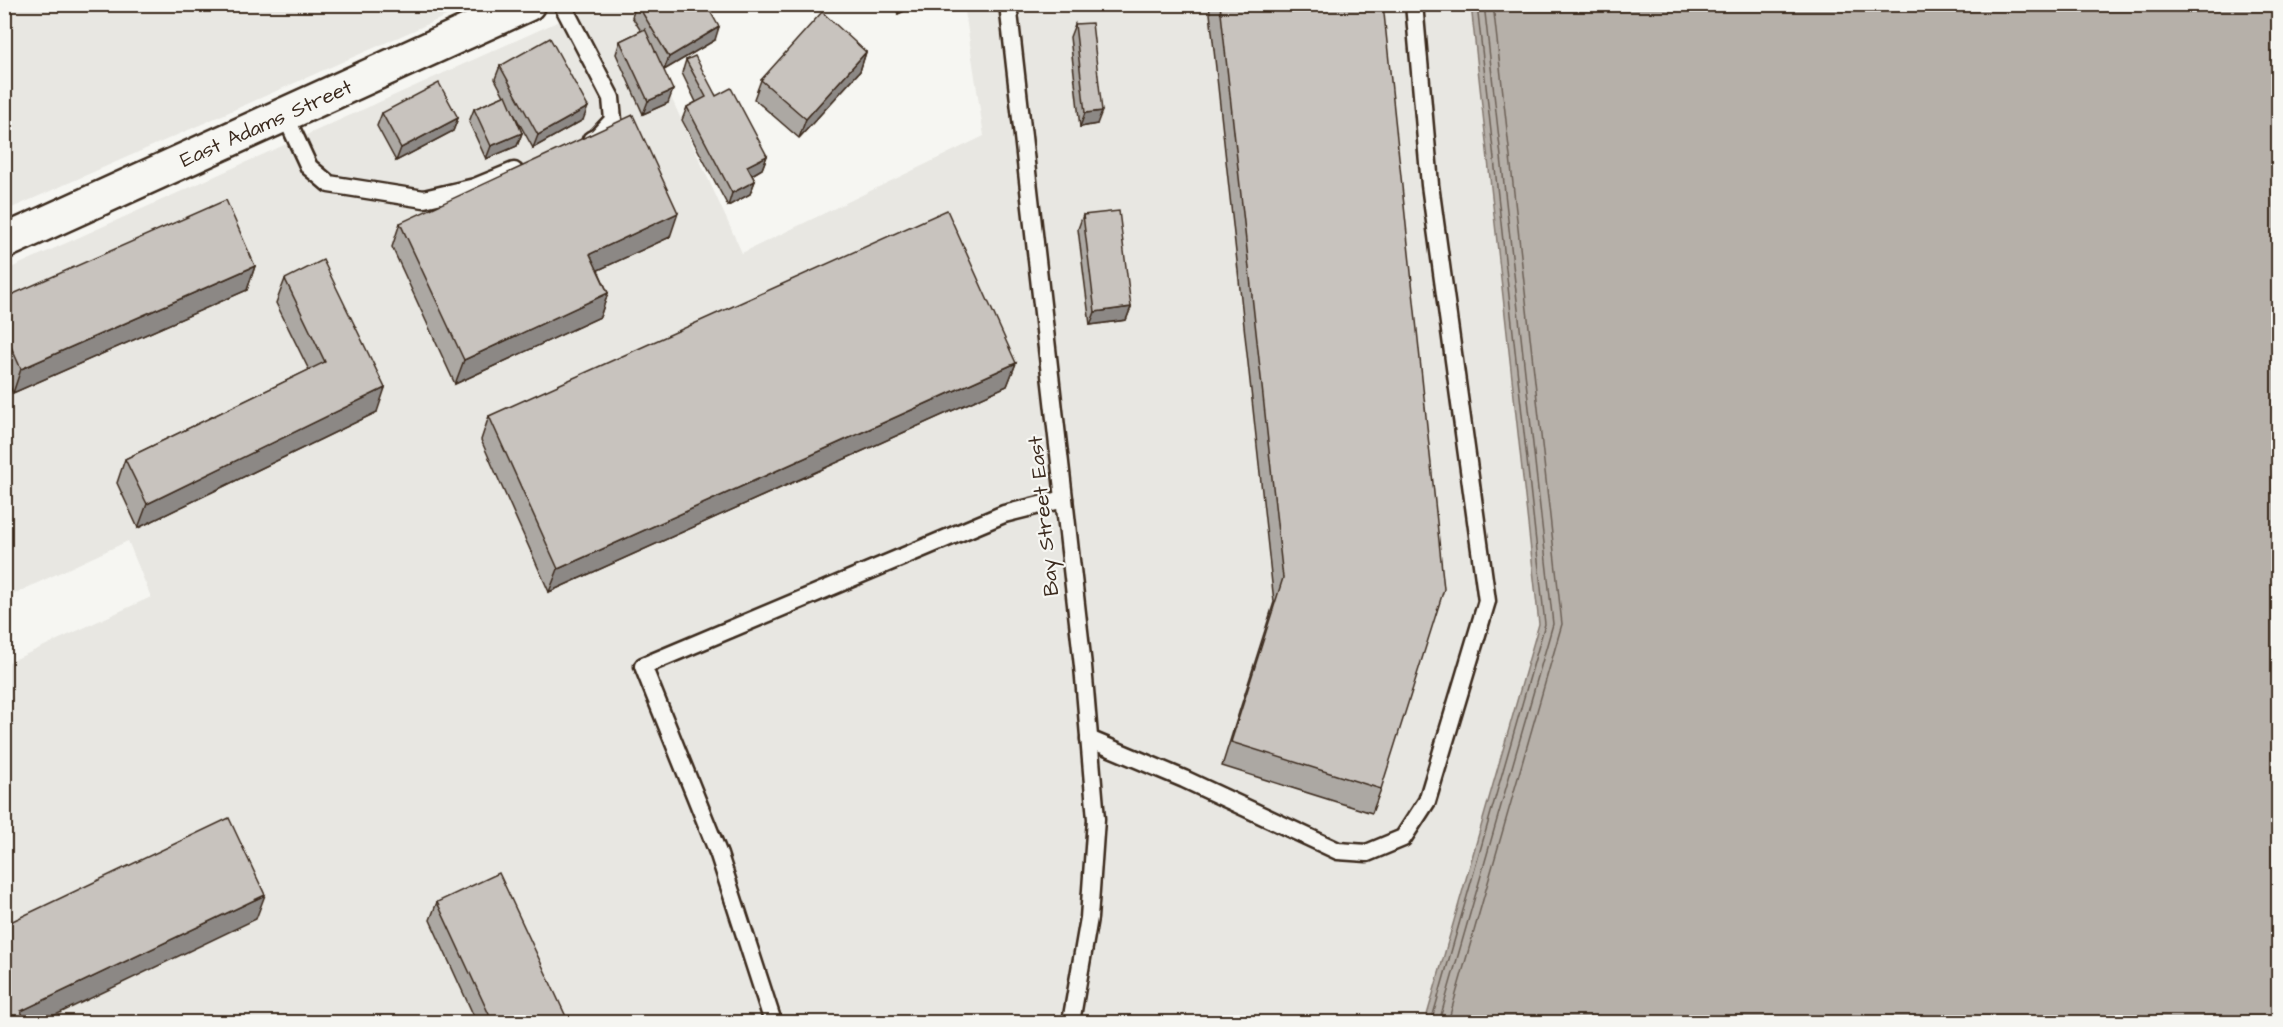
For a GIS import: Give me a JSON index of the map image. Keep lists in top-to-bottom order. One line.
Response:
{"streets":{"street":["East Adams Street"],"lane":["Bay Street East"]}}
